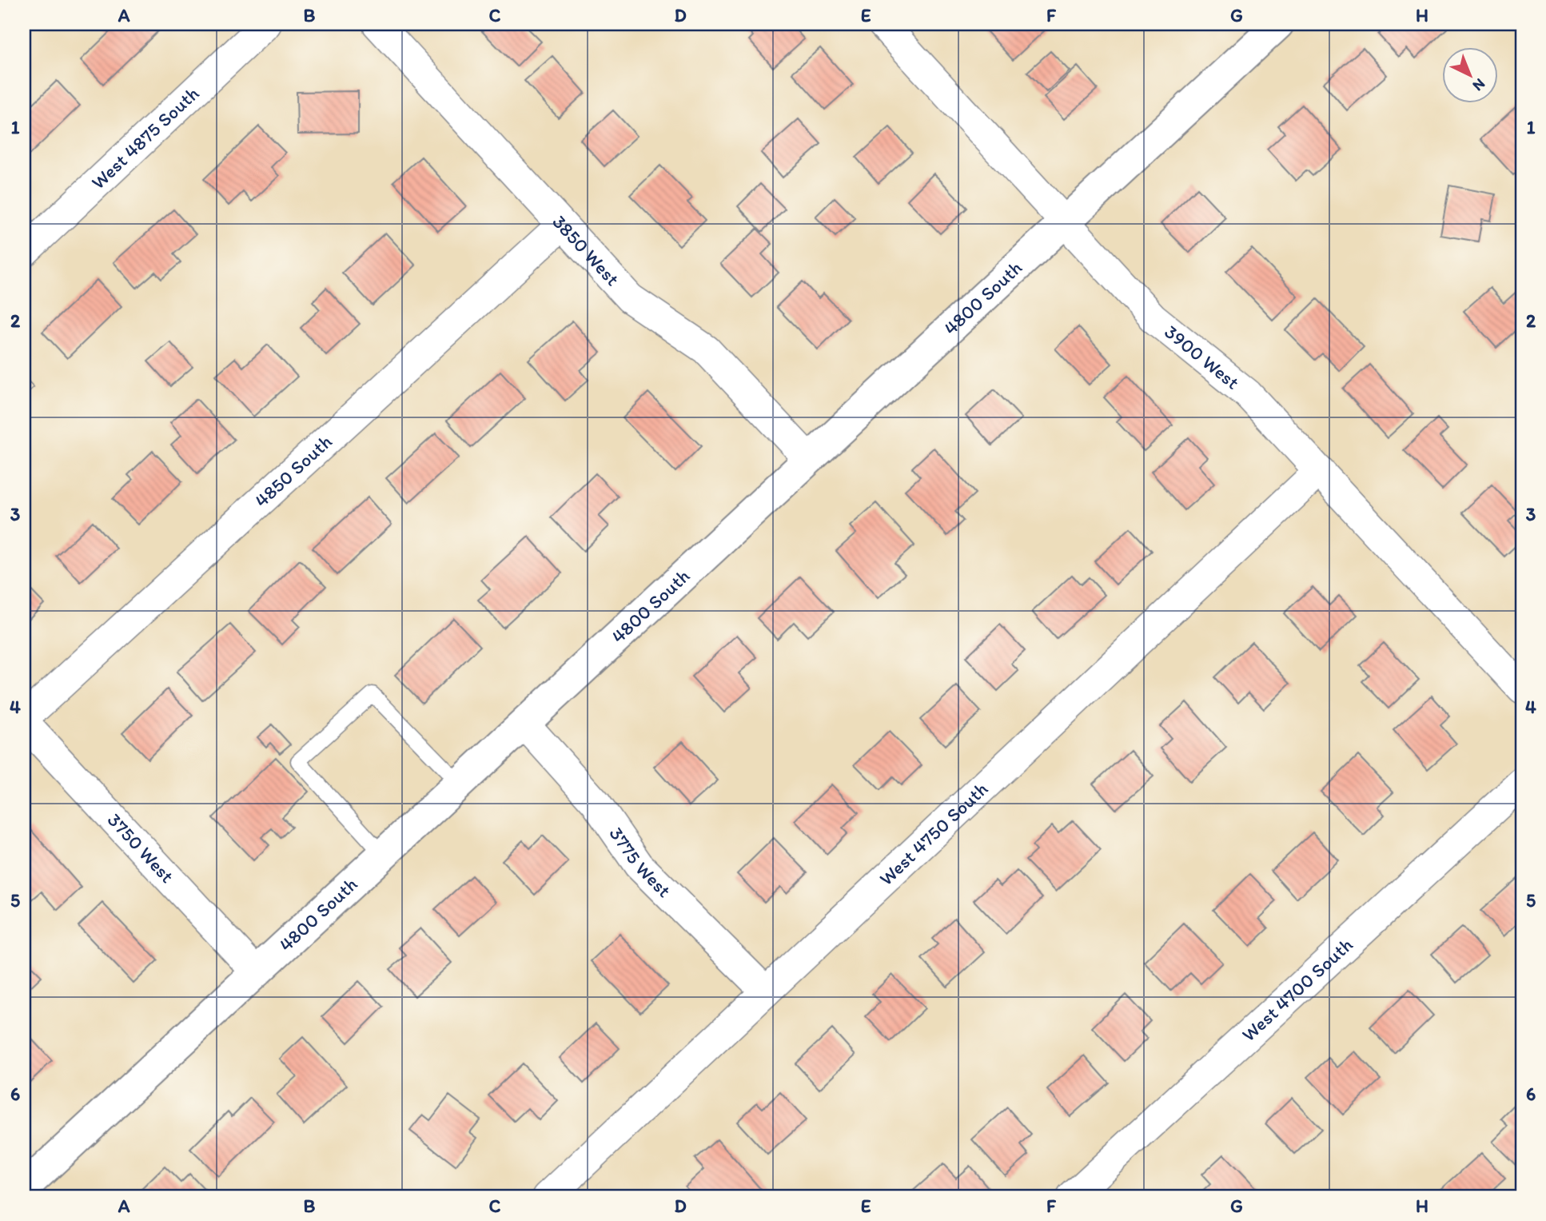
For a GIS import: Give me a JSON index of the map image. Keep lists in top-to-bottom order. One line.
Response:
{"streets":{"street":["West 4875 South","3850 West","4800 South","3900 West","4850 South","West 4750 South","3750 West","3775 West","West 4700 South"]},"crossings":[["3850 West","4800 South"],["3850 West","4850 South"],["4800 South","3900 West"],["4800 South","3750 West"],["4800 South","3775 West"],["3900 West","West 4750 South"],["West 4750 South","3775 West"]],"north":"bottom right","grid":{"columns":["A","B","C","D","E","F","G","H"],"rows":["1","2","3","4","5","6"]}}
